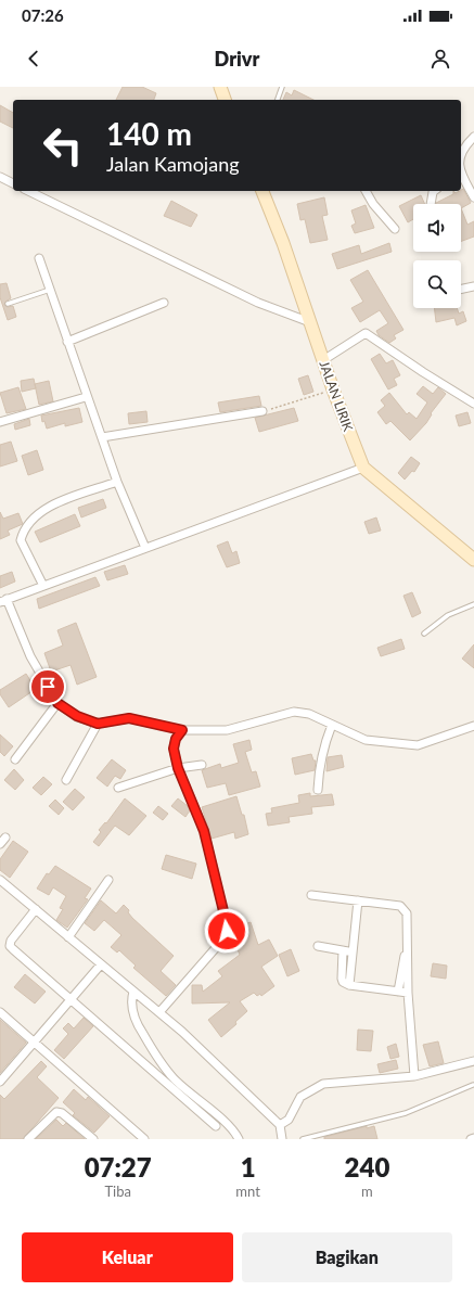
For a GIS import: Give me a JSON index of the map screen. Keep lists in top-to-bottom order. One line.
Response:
{"streets":{"main road":["JALAN LIRIK"]},"page":{"status":"07:26","header":"Drivr","turn":["140 m","Jalan Kamojang"],"eta":["07:27","Tiba","1","mnt","240","m"],"buttons":["Keluar","Bagikan"]}}
